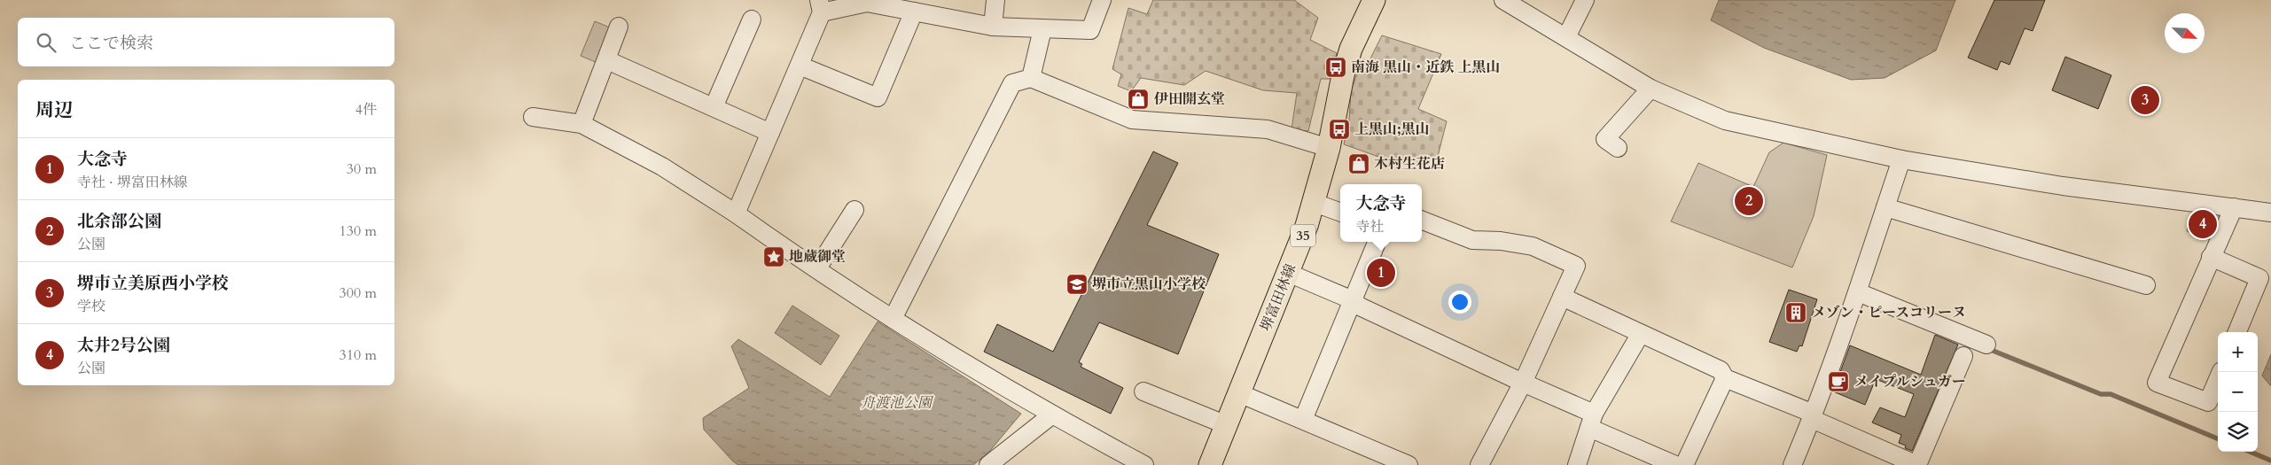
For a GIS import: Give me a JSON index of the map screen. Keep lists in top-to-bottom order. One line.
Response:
{"streets":{"main road":["35","堺富田林線"]},"parks":["舟渡池公園"],"places":{"bus stop":["南海 黒山・近鉄 上黒山","上黒山;黒山"],"shop":["伊田開玄堂","木村生花店"],"place":["地蔵御堂"],"school or university":["堺市立黒山小学校"],"building":["メゾン・ピースコリーヌ"],"cafe":["メイプルシュガー"]},"north":"bottom right","page":{"search":"ここで検索","heading":["周辺","4件"],"pins":["3","2","4","1"],"list":[{"mark":"1","name":"大念寺","note":"寺社 · 堺富田林線","value":"30 m"},{"mark":"2","name":"北余部公園","note":"公園","value":"130 m"},{"mark":"3","name":"堺市立美原西小学校","note":"学校","value":"300 m"},{"mark":"4","name":"太井2号公園","note":"公園","value":"310 m"}],"popup":["大念寺","寺社"],"map_buttons":["+","−"]}}
